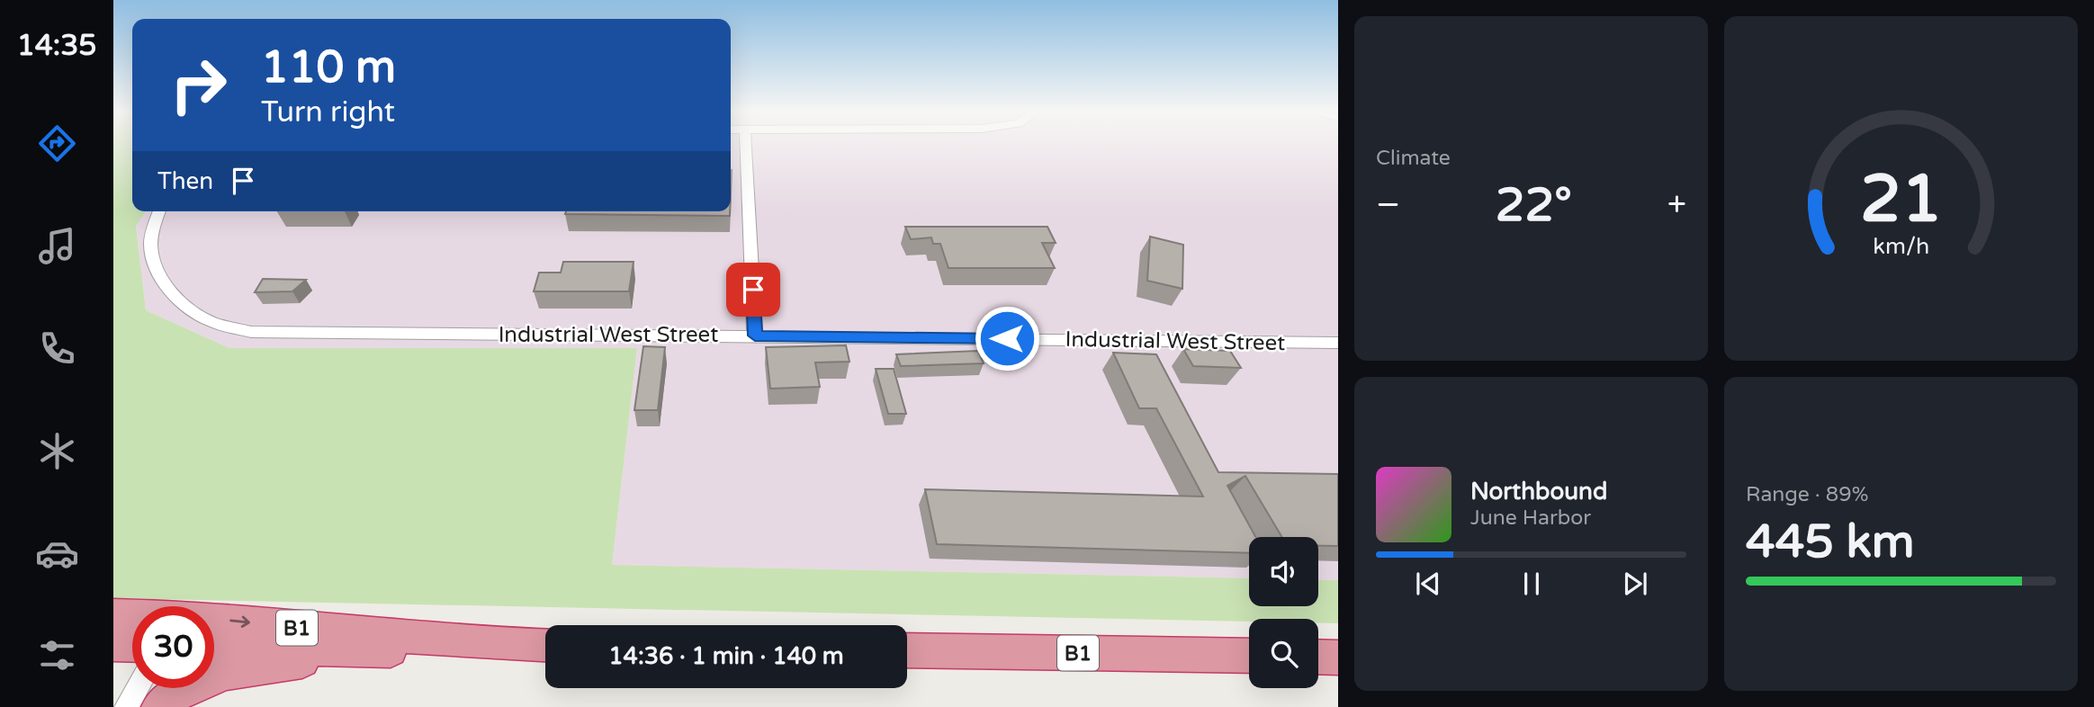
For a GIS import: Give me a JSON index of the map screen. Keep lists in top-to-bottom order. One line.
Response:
{"streets":{"highway":["B1"],"street":["Industrial West Street"]},"page":{"tabs":"14:35","tile":["Climate",["Range · 89%","445 km"]],"turn":["110 m","Turn right"],"then":"Then","heat":["−","22°","+"],"song":["Northbound","June Harbor"],"limit":"30","trip":"14:36 · 1 min · 140 m","gauge":["21","km/h"]}}
